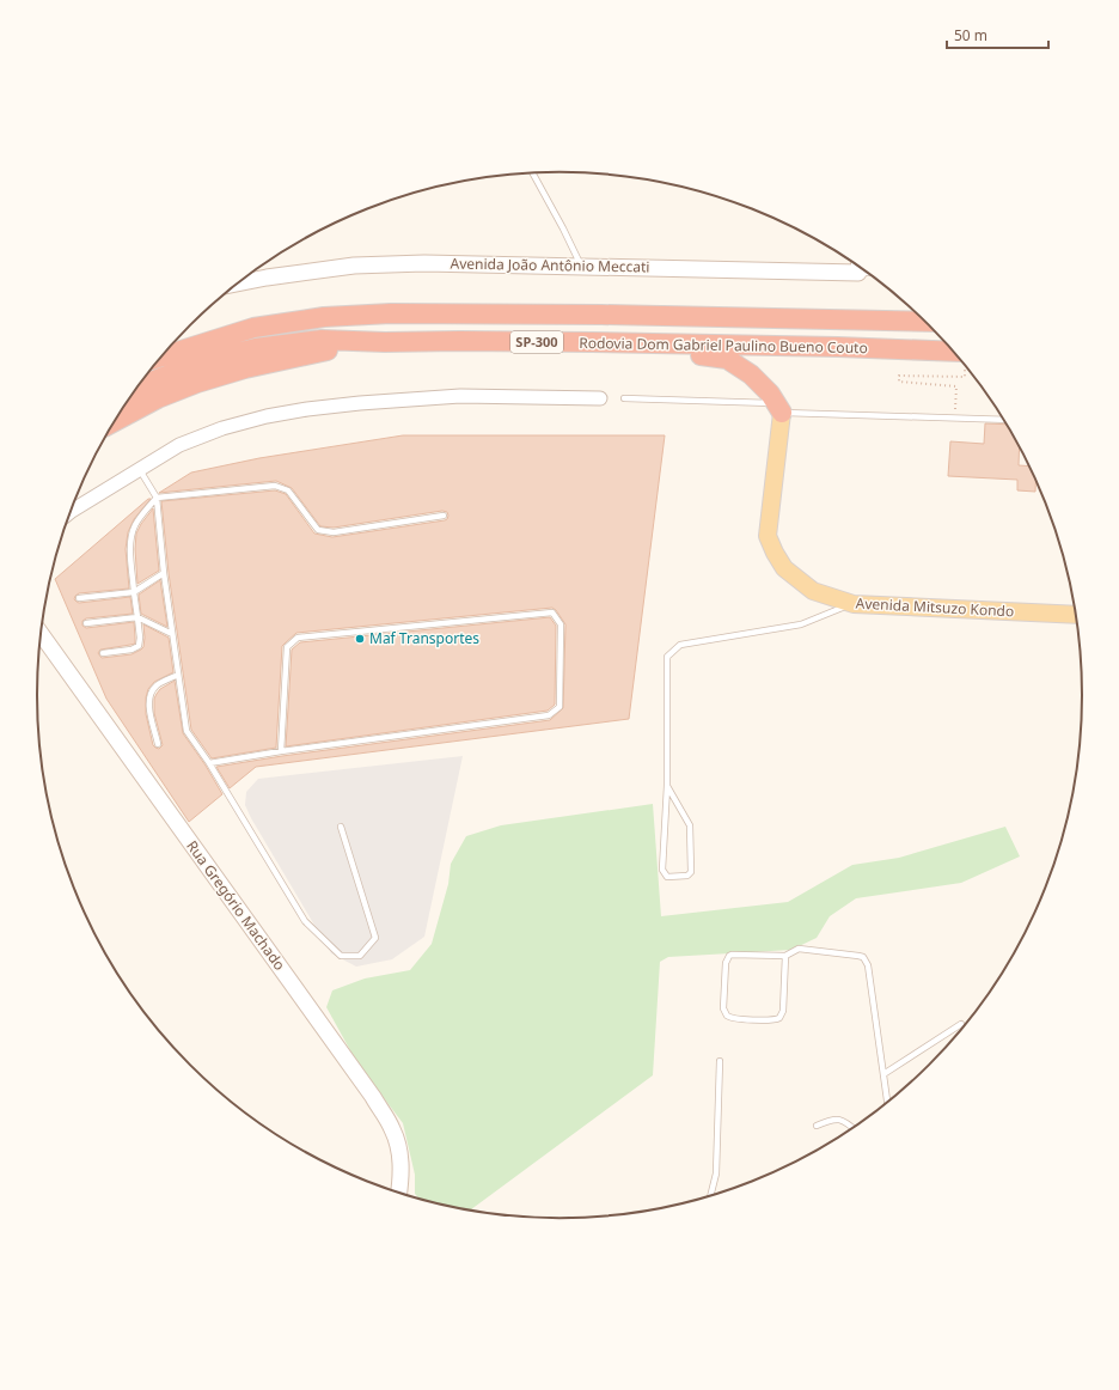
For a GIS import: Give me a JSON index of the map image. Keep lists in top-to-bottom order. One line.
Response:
{"streets":{"highway":["SP-300","Rodovia Dom Gabriel Paulino Bueno Couto"],"main road":["Avenida João Antônio Meccati","Avenida Mitsuzo Kondo","Rua Gregório Machado"]},"places":["Maf Transportes"],"scale_bar":"50 m"}
